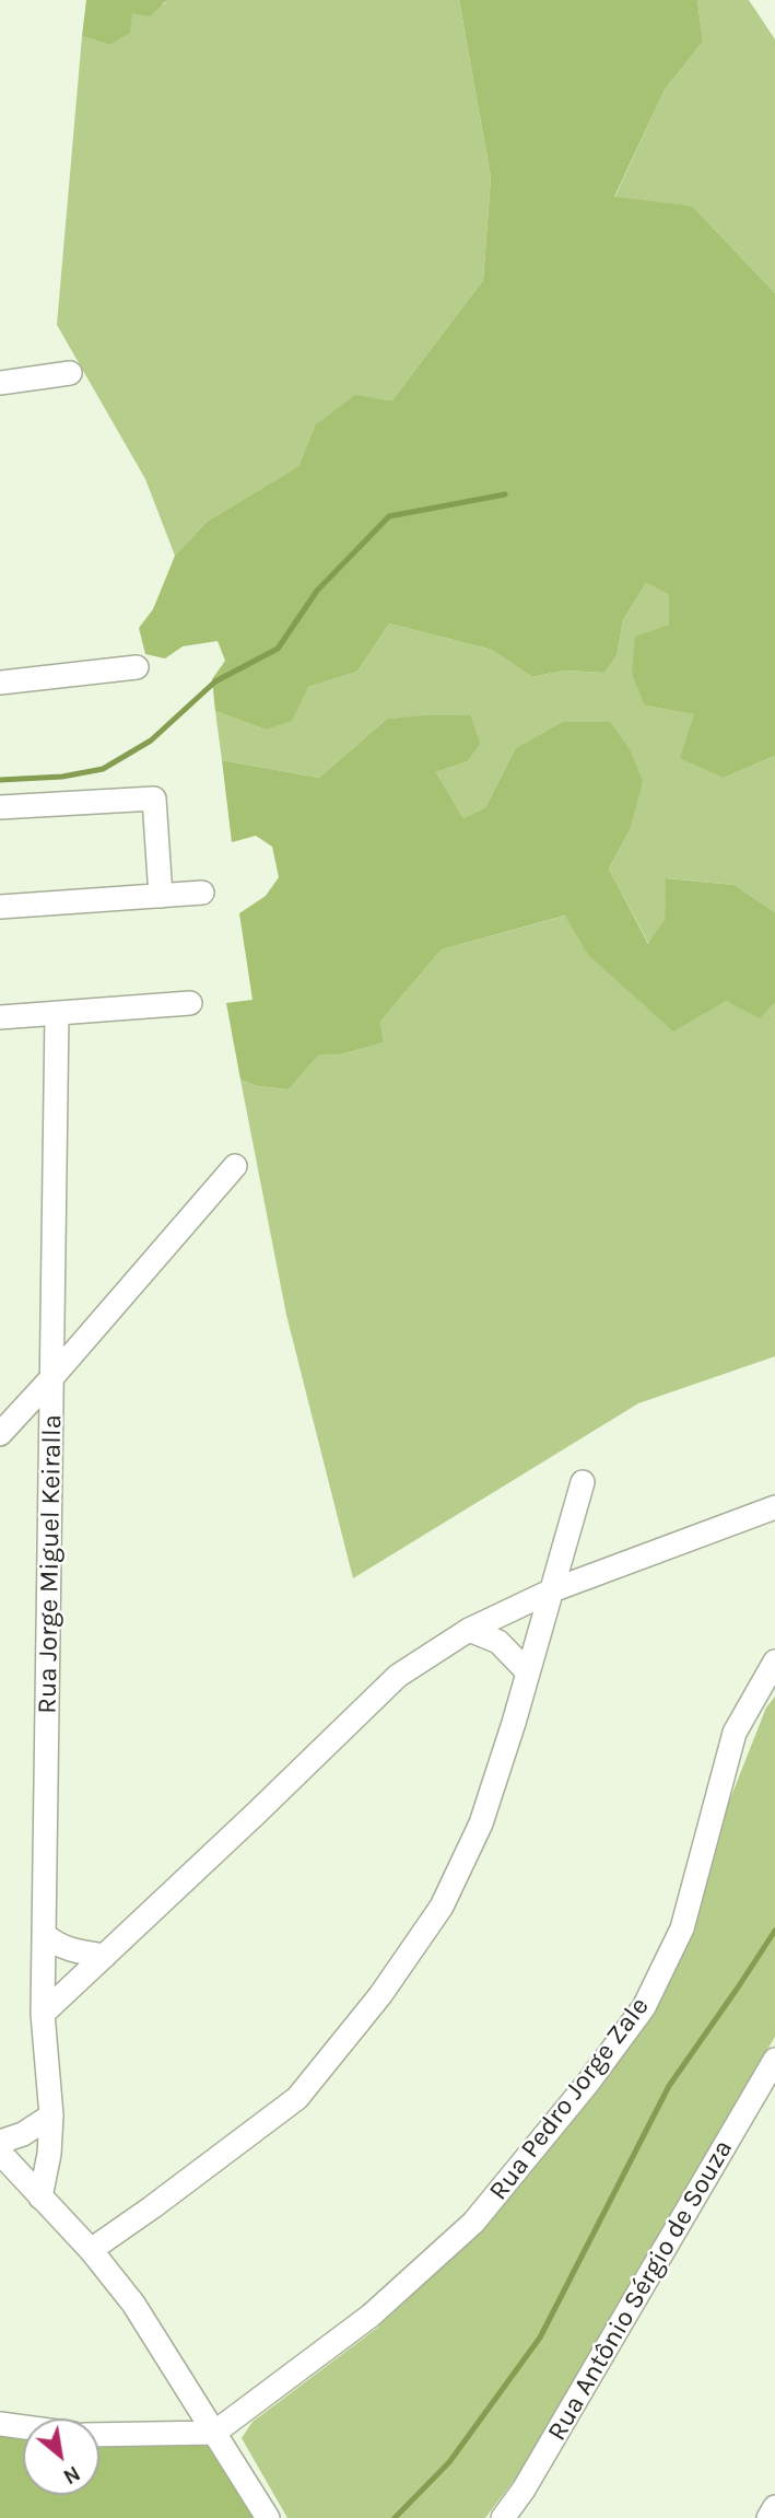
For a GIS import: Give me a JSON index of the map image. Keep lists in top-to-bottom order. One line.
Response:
{"streets":{"street":["Rua Jorge Miguel Keiralla","Rua Pedro Jorge Zale","Rua Antônio Sérgio de Souza"]},"north":"bottom right"}
